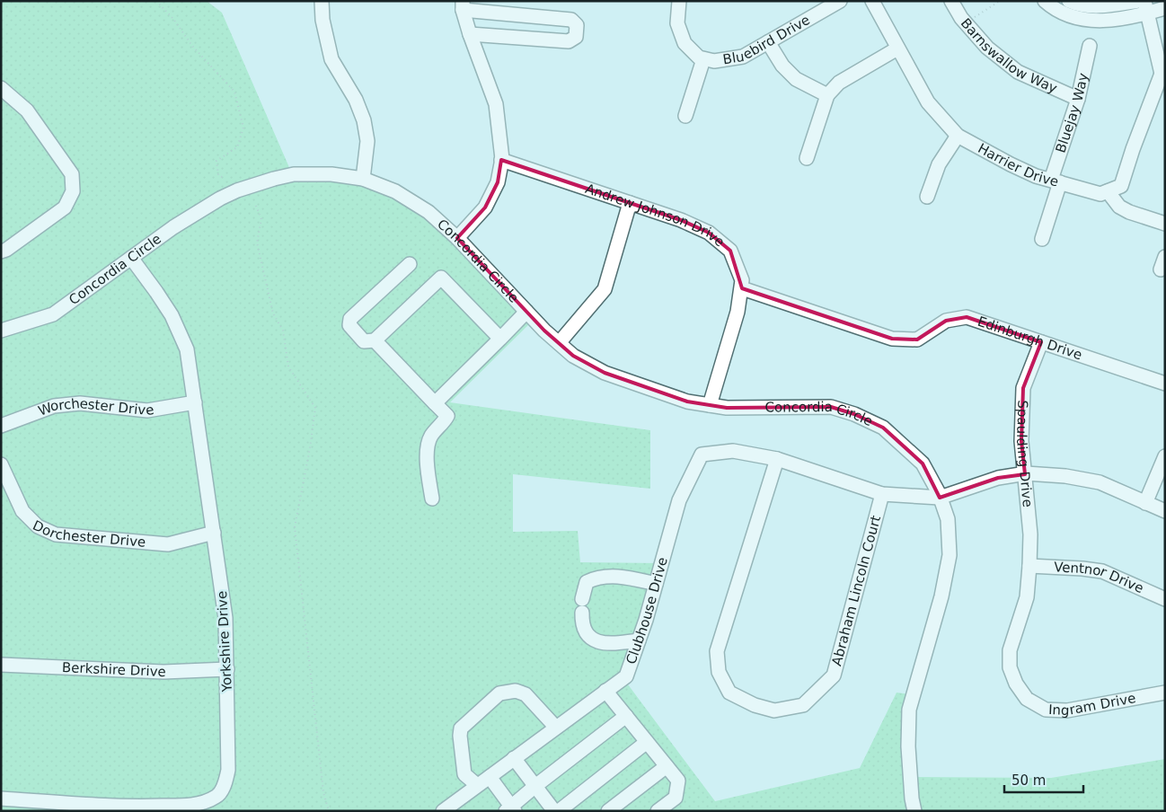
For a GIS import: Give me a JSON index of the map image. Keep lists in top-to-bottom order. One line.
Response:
{"streets":{"street":["Bluebird Drive","Barnswallow Way","Bluejay Way","Harrier Drive","Andrew Johnson Drive","Concordia Circle","Edinburgh Drive","Worchester Drive","Spaulding Drive","Dorchester Drive","Ventnor Drive","Abraham Lincoln Court","Clubhouse Drive","Yorkshire Drive","Berkshire Drive","Ingram Drive"]},"crossings":[["Barnswallow Way","Bluejay Way"],["Bluejay Way","Harrier Drive"],["Andrew Johnson Drive","Concordia Circle"],["Andrew Johnson Drive","Edinburgh Drive"],["Concordia Circle","Yorkshire Drive"],["Edinburgh Drive","Spaulding Drive"],["Worchester Drive","Yorkshire Drive"],["Spaulding Drive","Ventnor Drive"],["Spaulding Drive","Ingram Drive"],["Dorchester Drive","Yorkshire Drive"],["Ventnor Drive","Ingram Drive"],["Abraham Lincoln Court","Clubhouse Drive"],["Yorkshire Drive","Berkshire Drive"]],"scale_bar":"50 m"}
